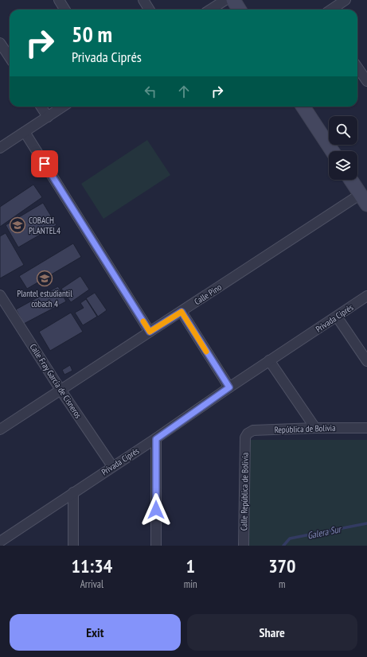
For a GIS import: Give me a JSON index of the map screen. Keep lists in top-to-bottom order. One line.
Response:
{"streets":{"street":["Calle Pino","Privada Ciprés","Calle Fray García de Cisneros","República de Bolivia","Calle República de Bolivia"]},"crossings":[["Calle Pino","Calle Fray García de Cisneros"],["Privada Ciprés","Calle Fray García de Cisneros"],["República de Bolivia","Calle República de Bolivia"]],"water":["Galera Sur"],"places":{"school or university":["COBACH PLANTEL4","Plantel estudiantil cobach 4"]},"page":{"turn":["50 m","Privada Ciprés"],"eta":["11:34","Arrival","1","min","370","m"],"buttons":["Exit","Share"]}}
